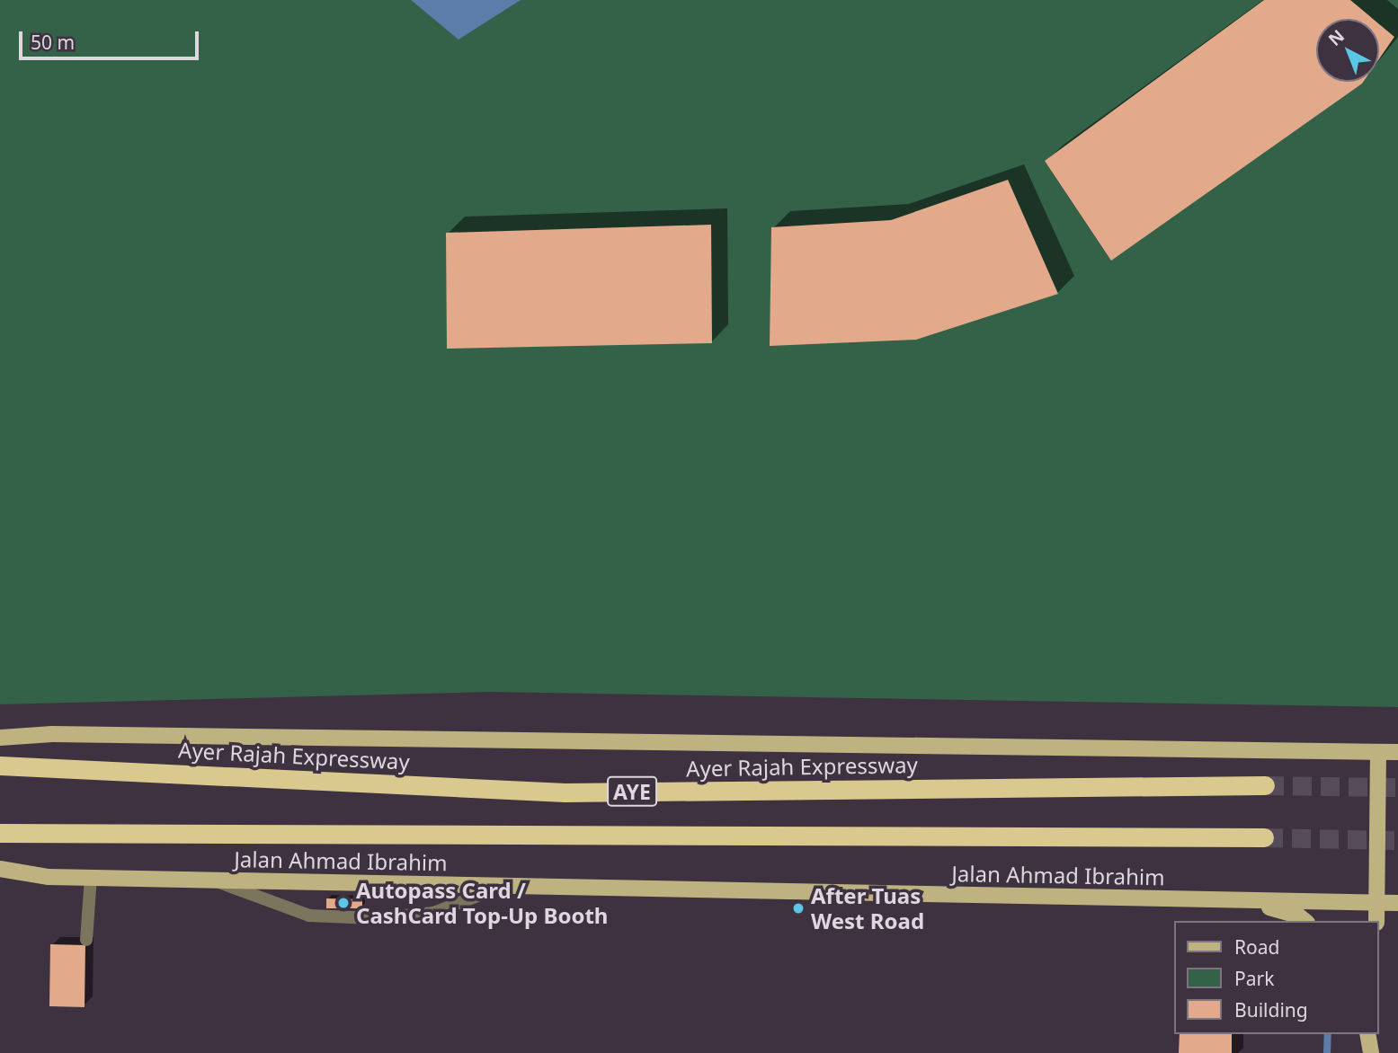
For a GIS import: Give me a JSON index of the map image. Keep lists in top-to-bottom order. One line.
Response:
{"streets":{"highway":["Ayer Rajah Expressway","AYE"],"main road":["Jalan Ahmad Ibrahim"]},"places":["Autopass Card / CashCard Top-Up Booth","After Tuas West Road"],"legend":["Road","Park","Building"],"scale_bar":"50 m","north":"top left"}
